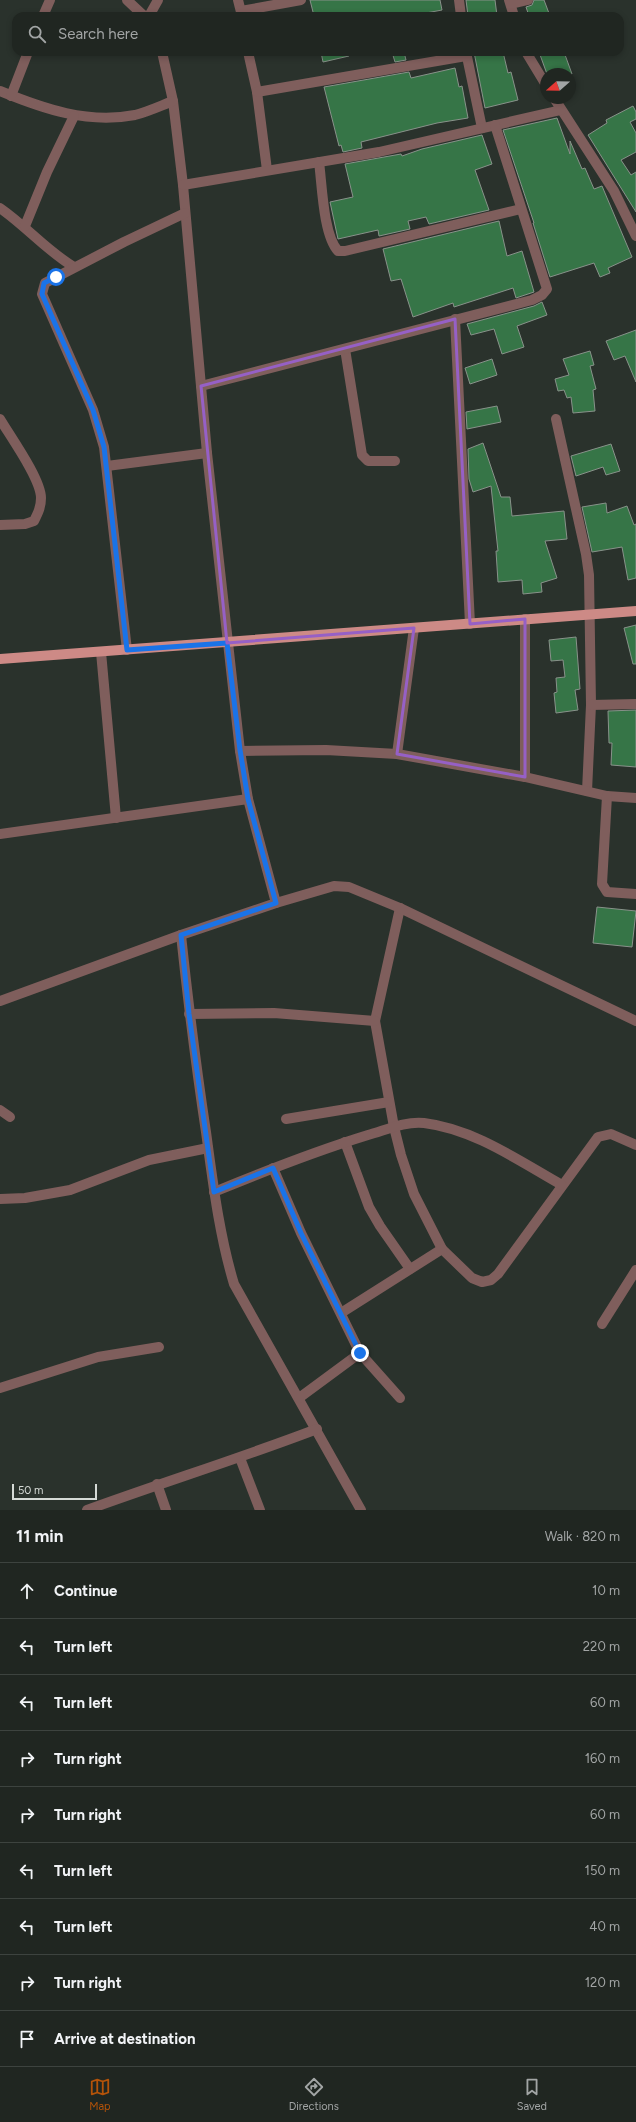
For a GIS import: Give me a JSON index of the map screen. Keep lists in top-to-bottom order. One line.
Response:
{"scale_bar":"50 m","north":"left","page":{"search":"Search here","scale":"50 m","heading":["11 min","Walk · 820 m"],"list":[["Continue","10 m"],["Turn left","220 m"],["Turn left","60 m"],["Turn right","160 m"],["Turn right","60 m"],["Turn left","150 m"],["Turn left","40 m"],["Turn right","120 m"],"Arrive at destination"],"nav":["Map","Directions","Saved"]}}
